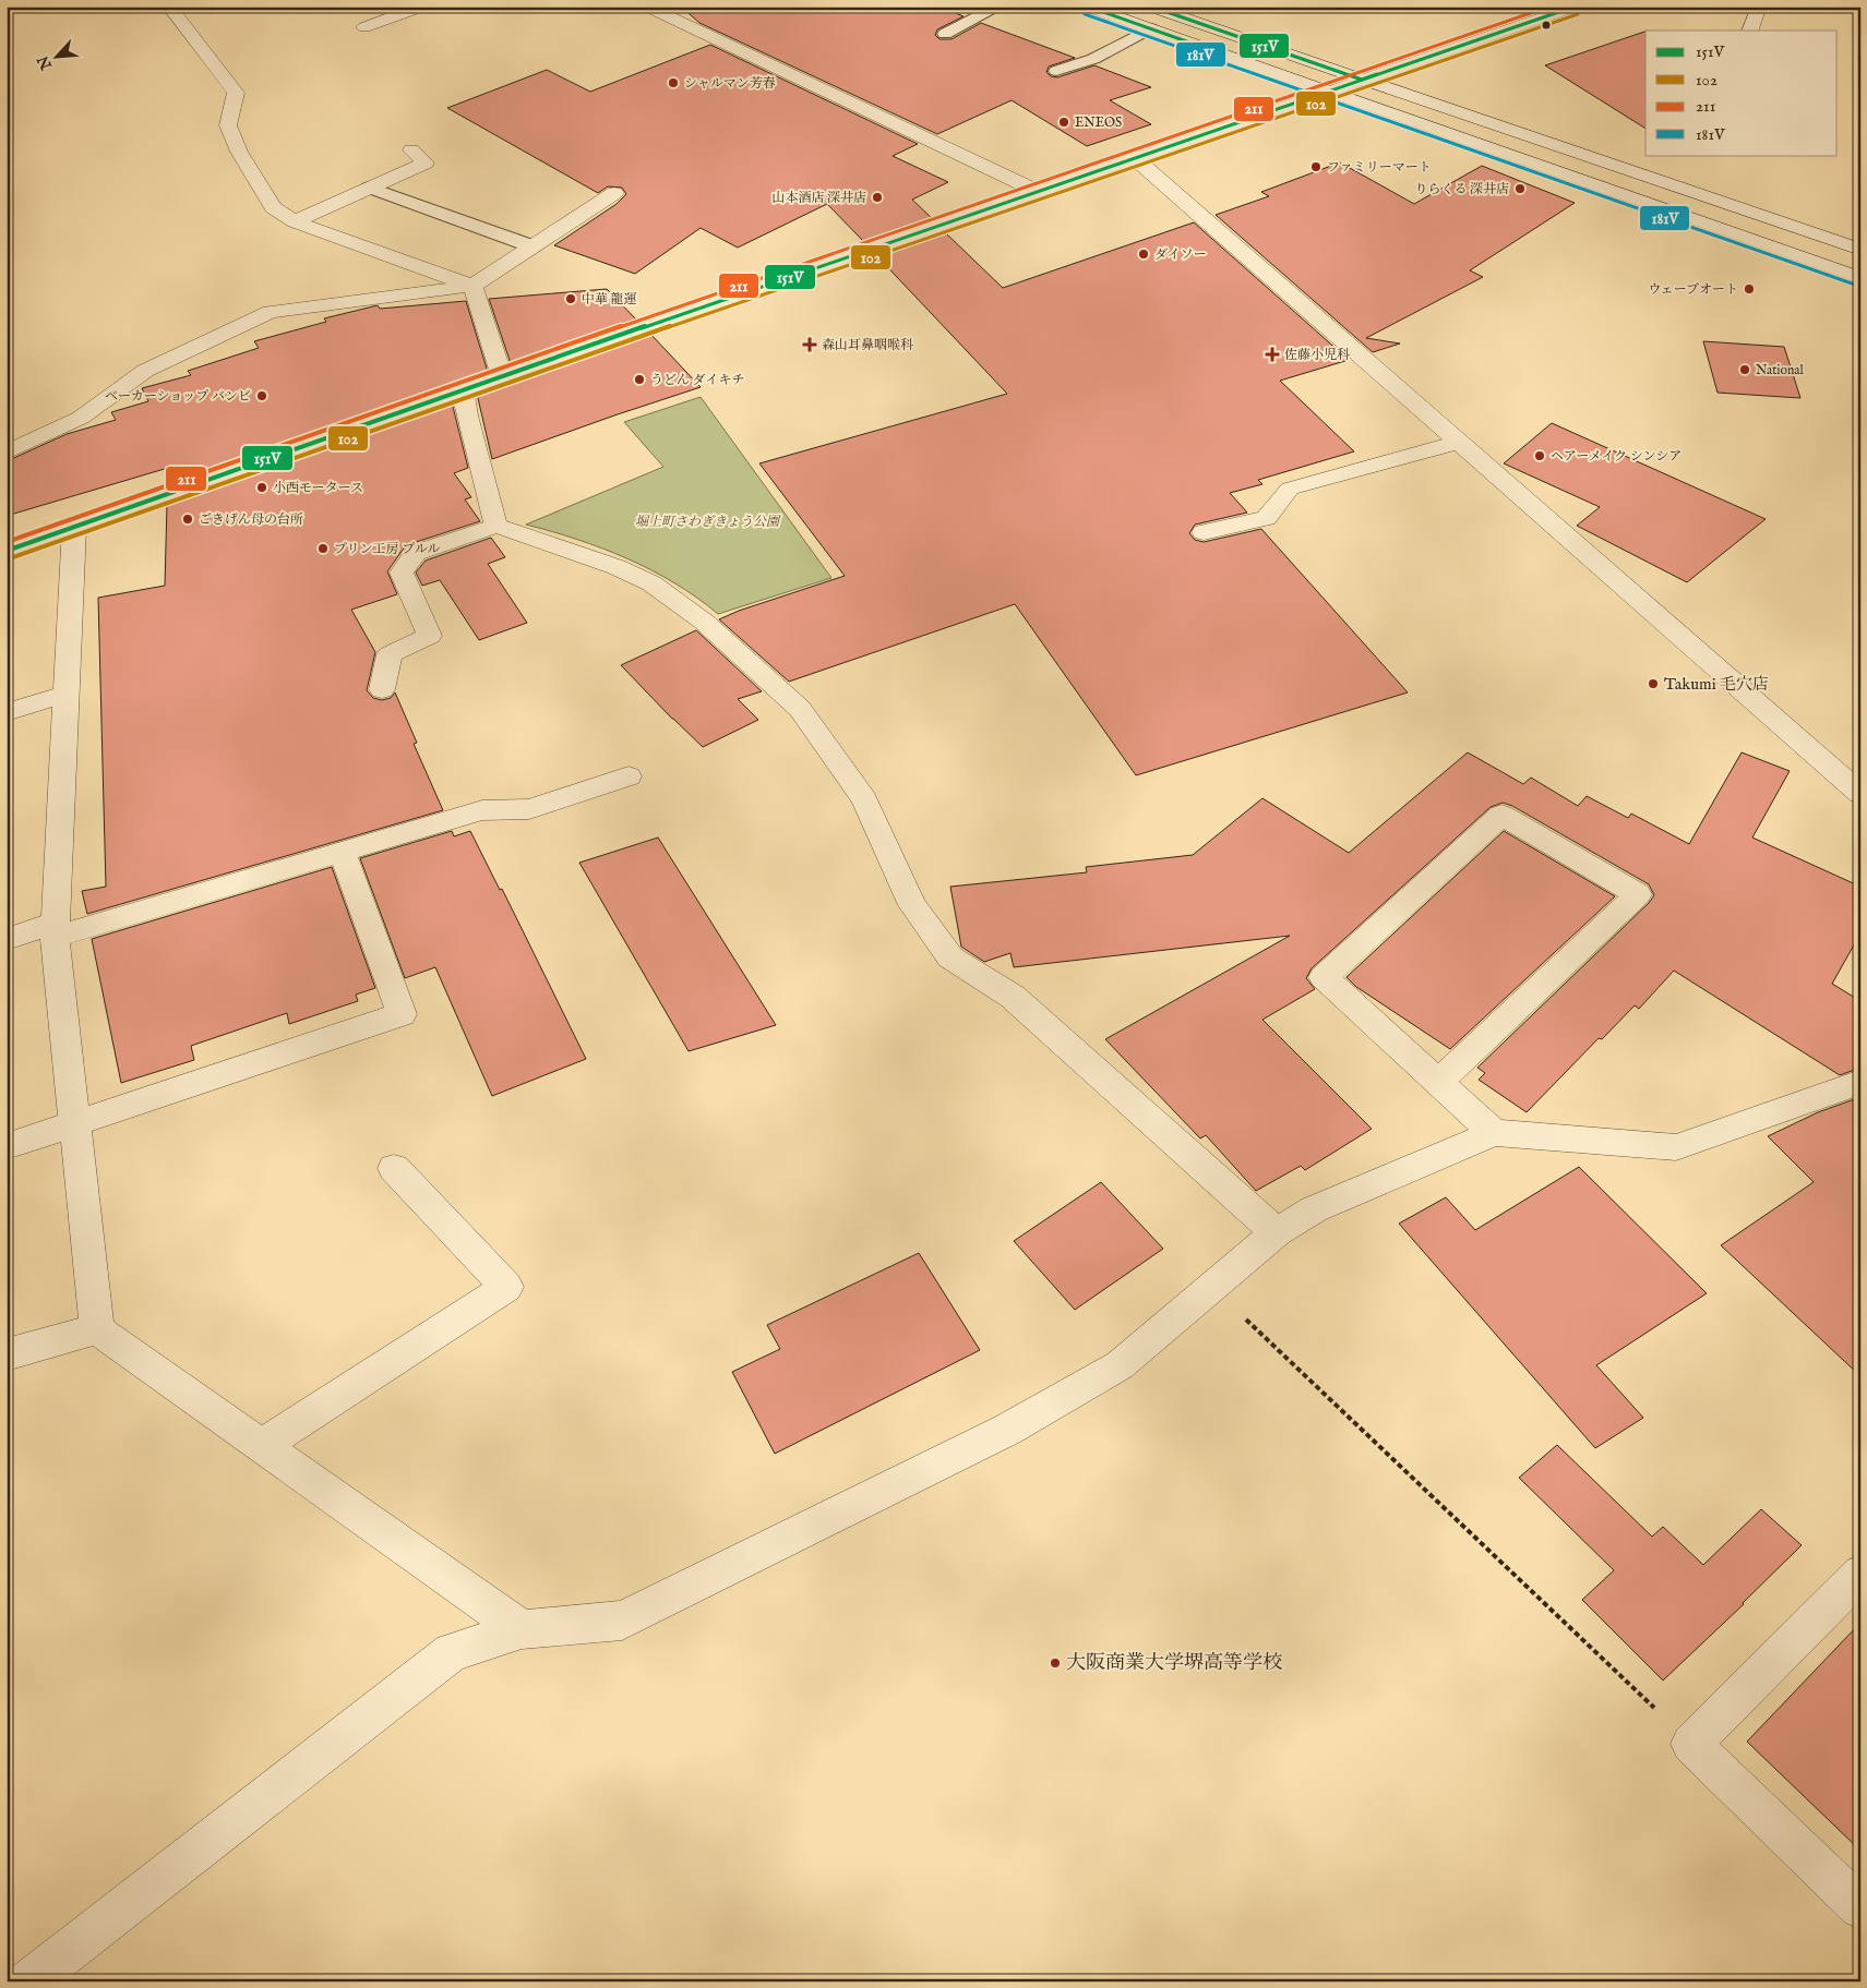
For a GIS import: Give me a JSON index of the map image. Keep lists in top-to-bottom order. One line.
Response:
{"parks":["堀上町さわぎきょう公園"],"places":{"other":["シャルマン芳春","ENEOS","ファミリーマート","りらくる 深井店","山本酒店 深井店","ダイソー","ウェーブオート","中華 龍運","National","うどん ダイキチ","ベーカーショップ バンビ","ヘアーメイク シンシア","小西モータース","ごきげん母の台所","プリン工房 プルル","Takumi 毛穴店","大阪商業大学堺高等学校"],"health":["森山耳鼻咽喉科","佐藤小児科"]},"lines":["transit line 151V","transit line 211","transit line 102","transit line 181V"],"legend":["151V","102","211","181V"],"north":"bottom left"}
